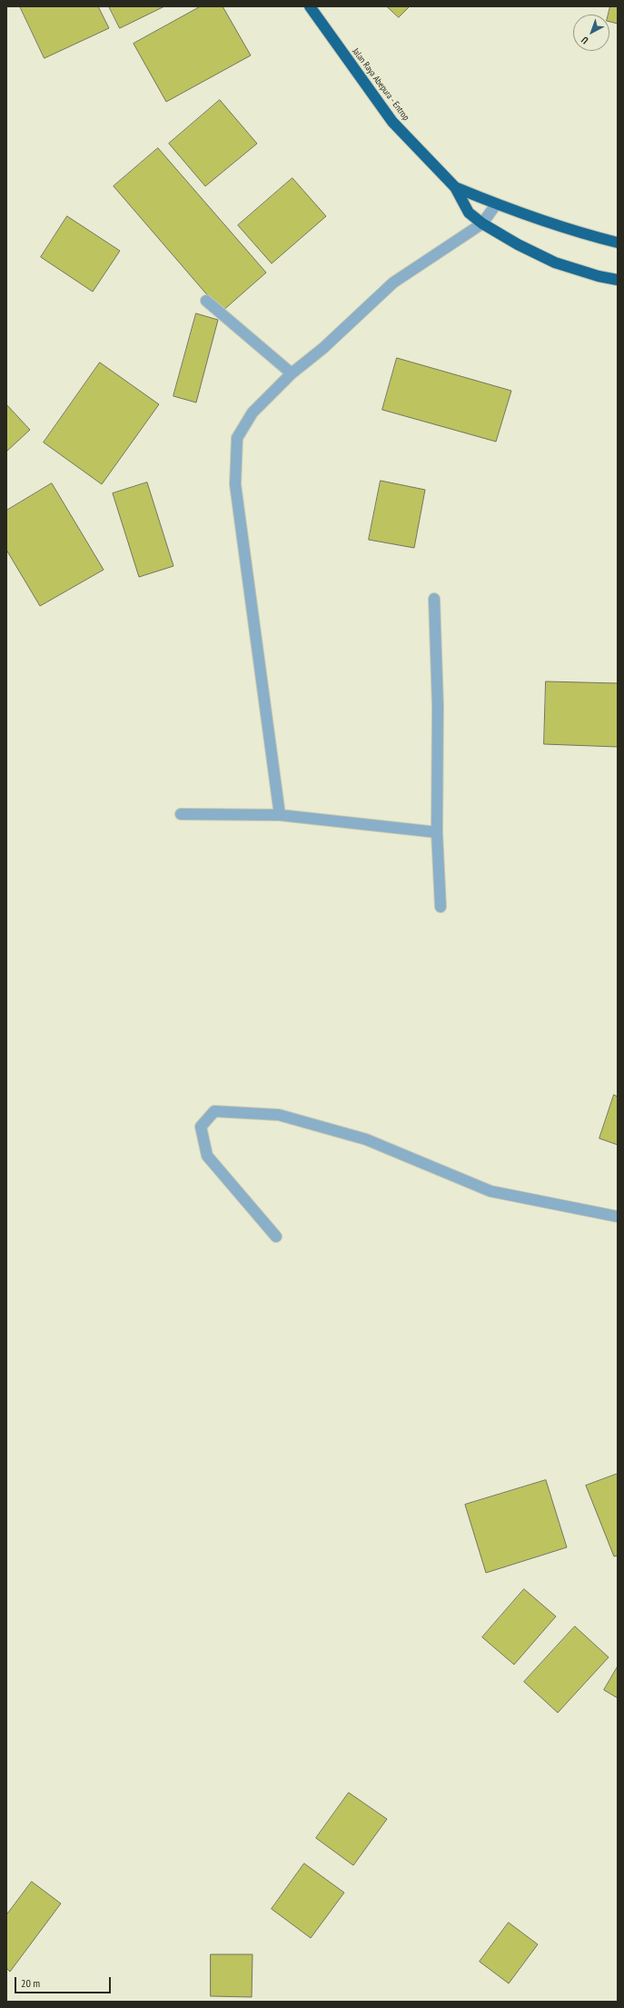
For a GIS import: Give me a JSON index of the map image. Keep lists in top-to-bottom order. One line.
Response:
{"streets":{"highway":["Jalan Raya Abepura - Entrop"]},"scale_bar":"20 m","north":"bottom left"}
